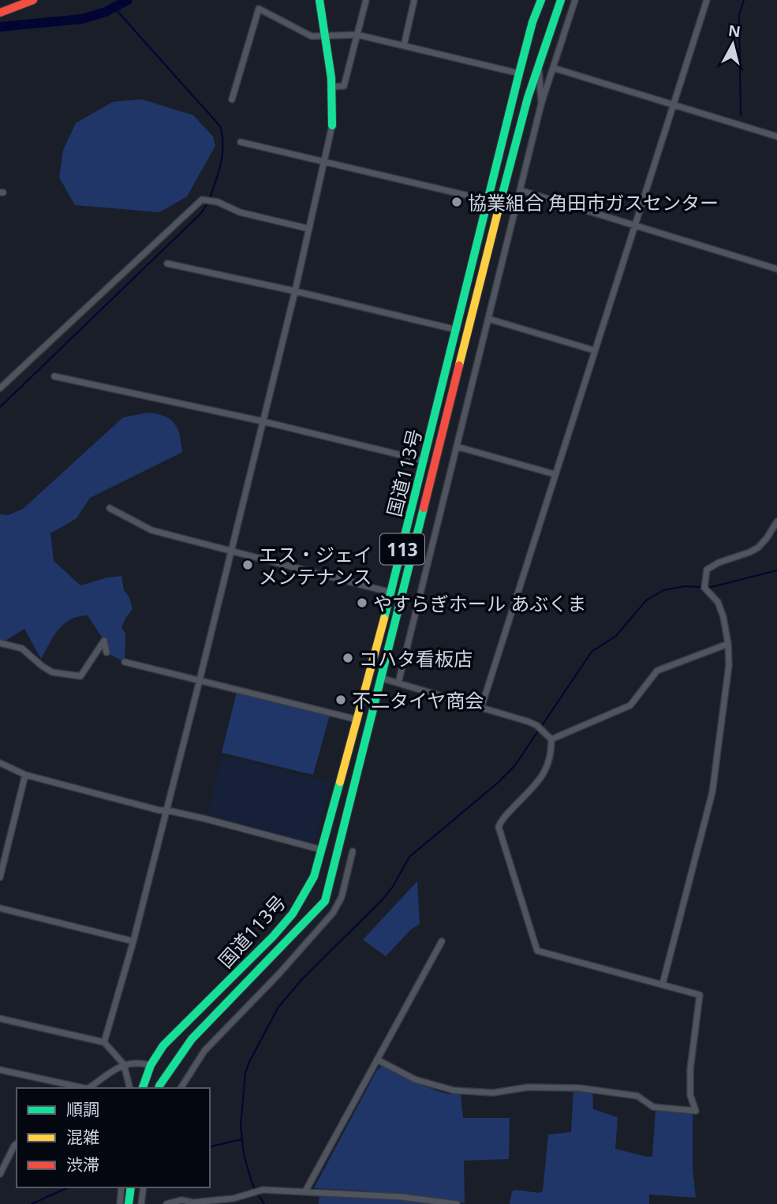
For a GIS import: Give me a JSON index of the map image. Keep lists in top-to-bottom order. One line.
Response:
{"streets":{"main road":["国道113号","113"]},"places":["協業組合 角田市ガスセンター","エス・ジェイ メンテナンス","やすらぎホール あぶくま","コハタ看板店","不二タイヤ商会"],"legend":["順調","混雑","渋滞"],"north":"top"}
